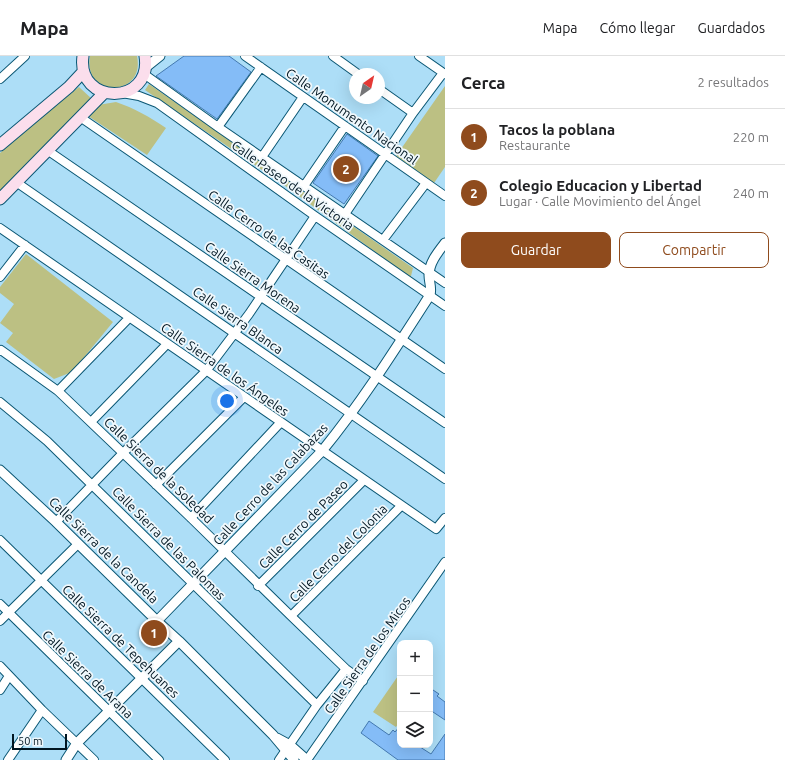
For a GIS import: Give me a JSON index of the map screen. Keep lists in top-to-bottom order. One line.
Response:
{"streets":{"street":["Calle Monumento Nacional","Calle Paseo de la Victoria","Calle Cerro de las Casitas","Calle Sierra Morena","Calle Sierra Blanca","Calle Sierra de los Ángeles","Calle Sierra de la Soledad","Calle Cerro de las Calabazas","Calle Cerro de Paseo","Calle Sierra de las Palomas","Calle Sierra de la Candela","Calle Cerro del Colonia","Calle Sierra de Tepehuanes","Calle Sierra de los Micos","Calle Sierra de Arana"]},"crossings":[["Calle Paseo de la Victoria","Calle Cerro de las Calabazas"],["Calle Cerro de las Casitas","Calle Cerro de las Calabazas"],["Calle Sierra Morena","Calle Cerro de las Calabazas"],["Calle Sierra Blanca","Calle Cerro de las Calabazas"],["Calle Sierra de los Ángeles","Calle Cerro de las Calabazas"],["Calle Sierra de los Ángeles","Calle Cerro de Paseo"],["Calle Sierra de los Ángeles","Calle Cerro del Colonia"],["Calle Sierra de la Soledad","Calle Cerro de las Calabazas"],["Calle Sierra de la Soledad","Calle Cerro de Paseo"],["Calle Sierra de la Soledad","Calle Cerro del Colonia"],["Calle Sierra de la Soledad","Calle Sierra de los Micos"],["Calle Cerro de las Calabazas","Calle Sierra de las Palomas"],["Calle Cerro de las Calabazas","Calle Sierra de la Candela"]],"scale_bar":"50 m","north":"top right","page":{"header":"Mapa","nav":["Mapa","Cómo llegar","Guardados"],"heading":["Cerca","2 resultados"],"list":[{"mark":"1","name":"Tacos la poblana","note":"Restaurante","value":"220 m"},{"mark":"2","name":"Colegio Educacion y Libertad","note":"Lugar · Calle Movimiento del Ángel","value":"240 m"}],"pins":["2","1"],"buttons":["Guardar","Compartir"],"map_buttons":["+","−"],"scale":"50 m"}}
